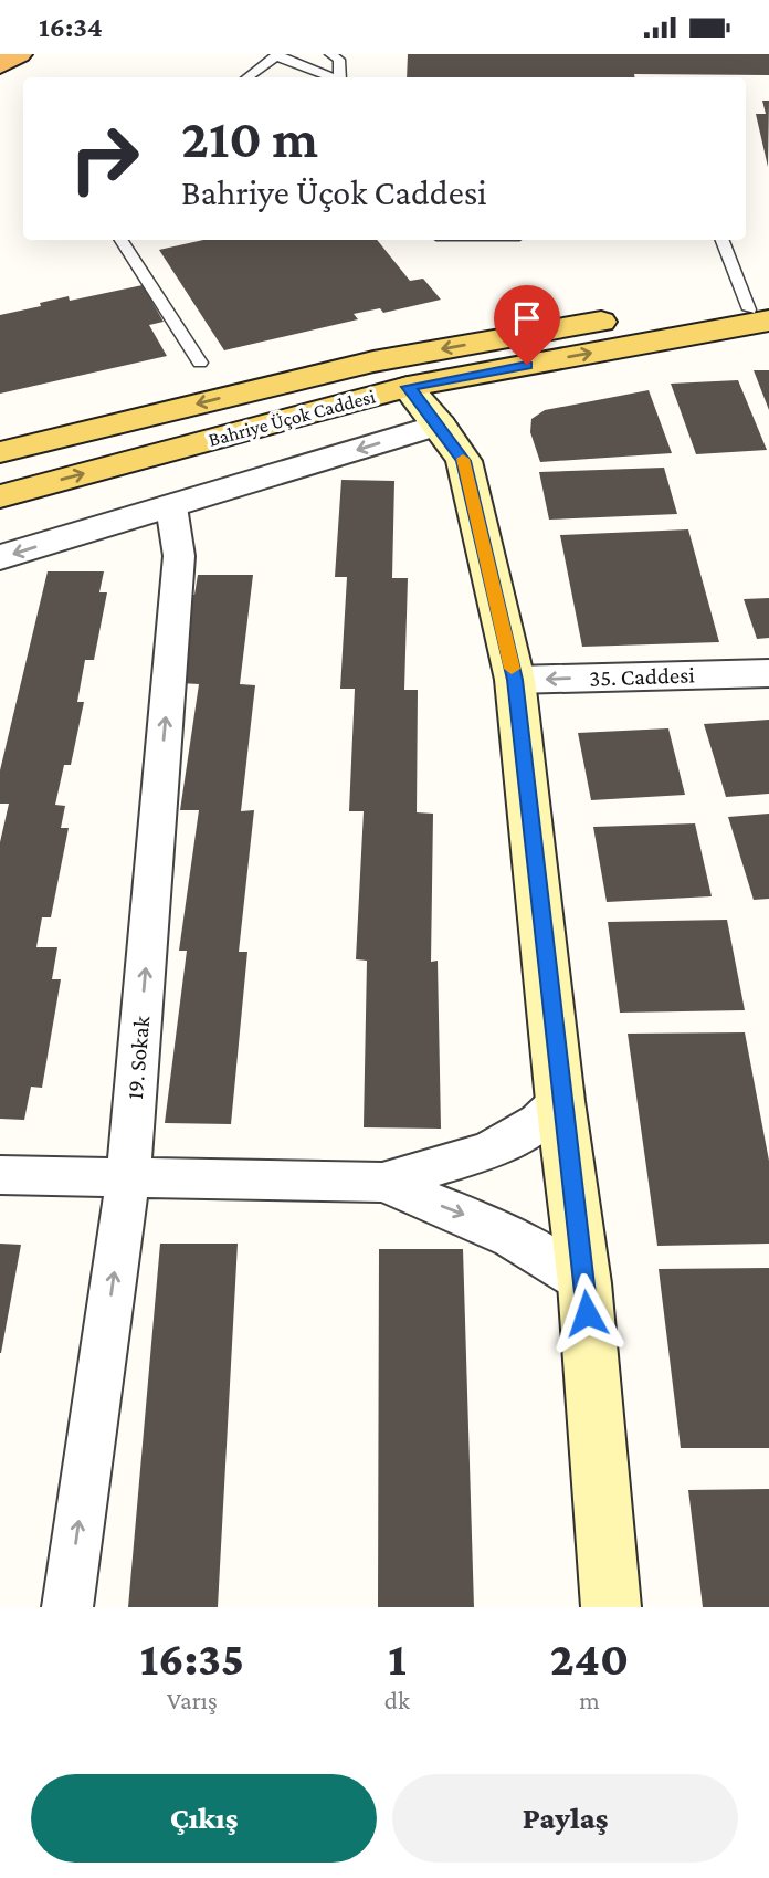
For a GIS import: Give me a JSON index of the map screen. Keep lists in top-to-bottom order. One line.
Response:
{"streets":{"main road":["Bahriye Üçok Caddesi"],"street":["35. Caddesi","19. Sokak"]},"one_way":["35. Caddesi","19. Sokak"],"page":{"status":"16:34","turn":["210 m","Bahriye Üçok Caddesi"],"eta":["16:35","Varış","1","dk","240","m"],"buttons":["Çıkış","Paylaş"]}}
